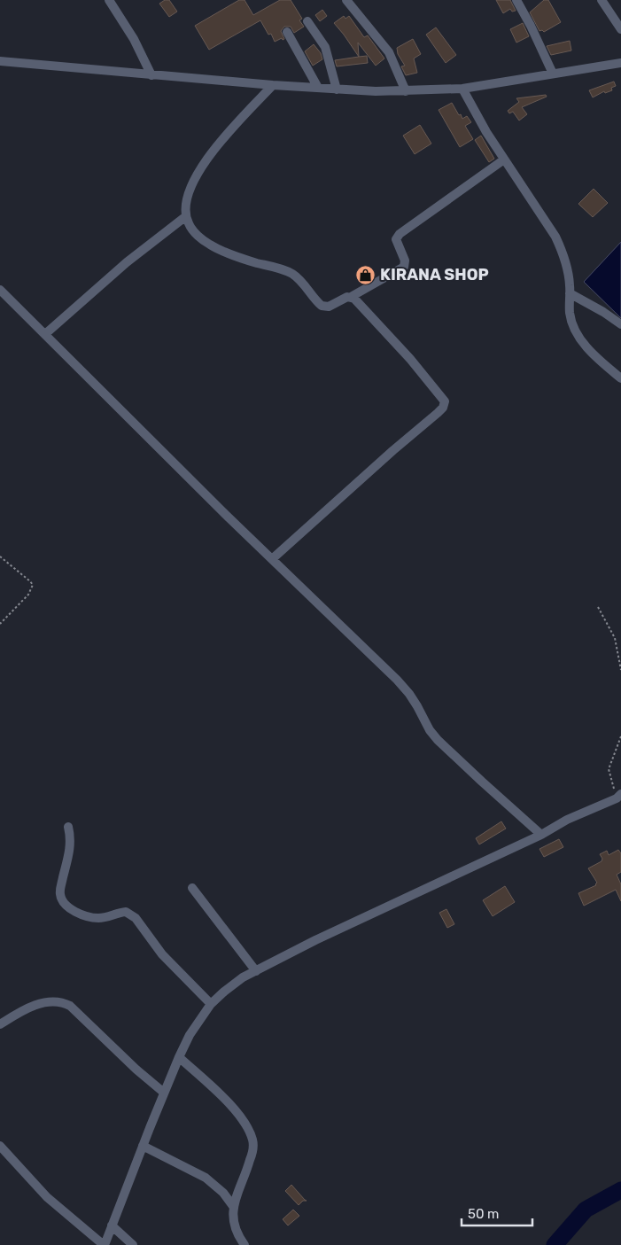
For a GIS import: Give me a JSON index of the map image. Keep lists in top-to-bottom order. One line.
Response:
{"places":{"shop":["KIRANA SHOP"]},"scale_bar":"50 m"}
